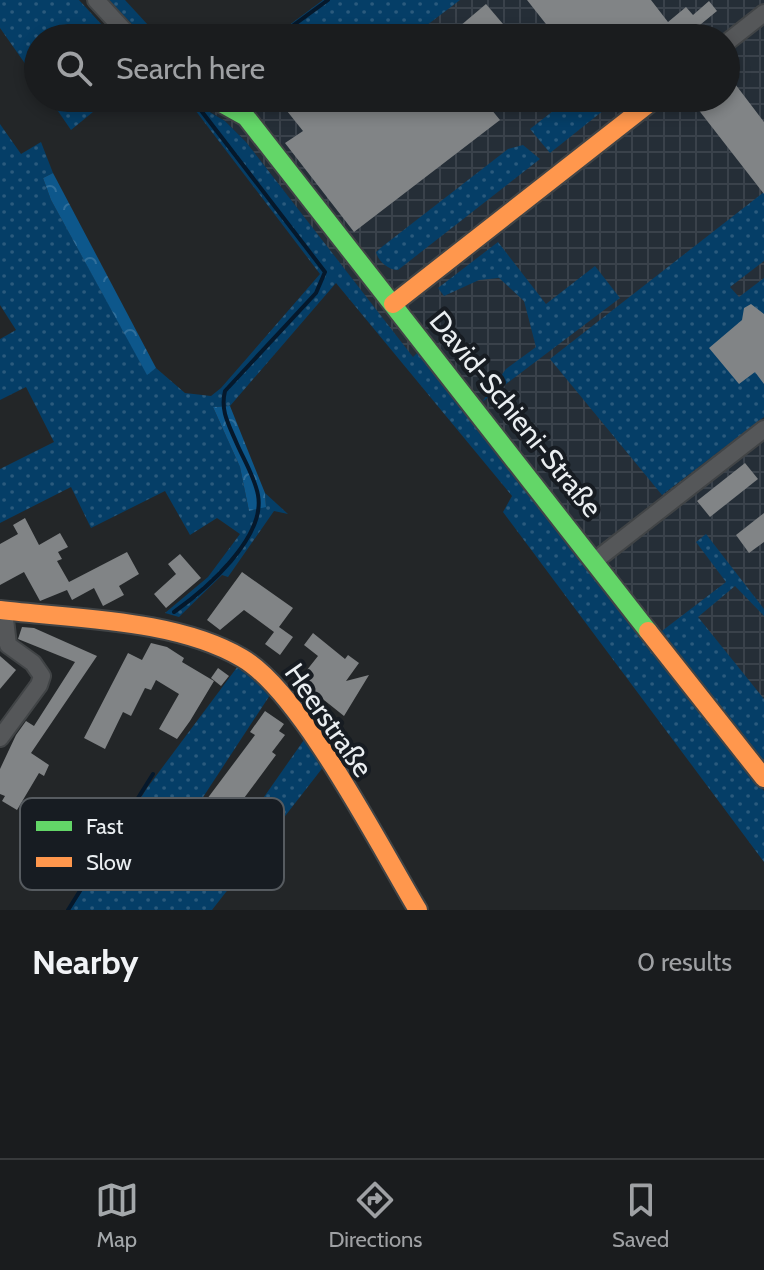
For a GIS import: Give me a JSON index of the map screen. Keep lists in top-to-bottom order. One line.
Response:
{"streets":{"street":["David-Schieni-Straße","Heerstraße"]},"legend":["Fast","Slow"],"page":{"search":"Search here","heading":["Nearby","0 results"],"nav":["Map","Directions","Saved"]}}
